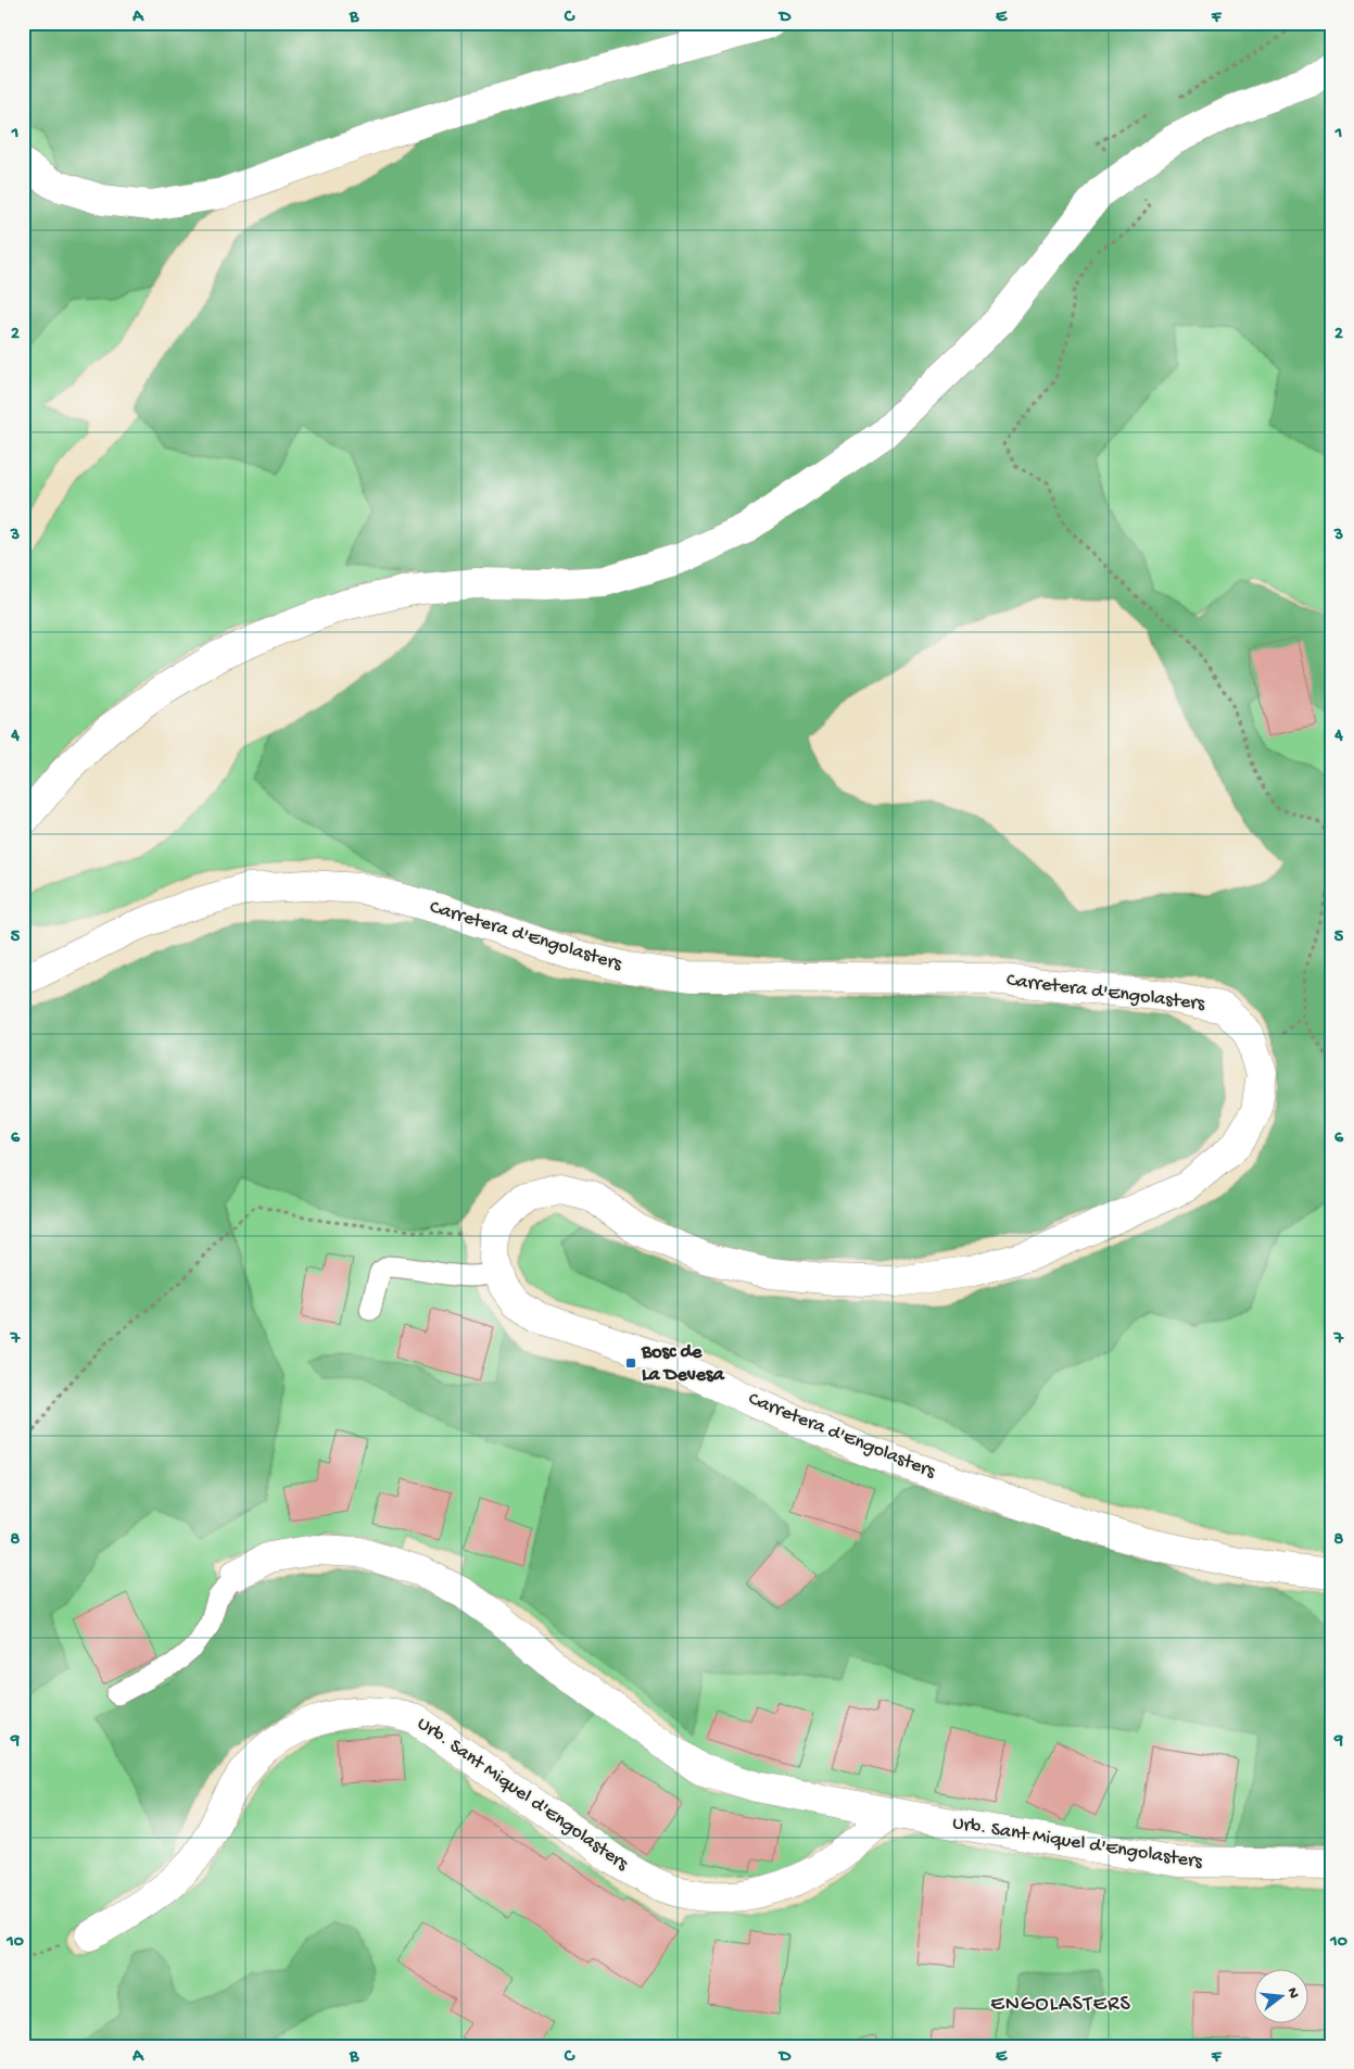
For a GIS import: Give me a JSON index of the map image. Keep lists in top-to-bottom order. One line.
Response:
{"streets":{"street":["Carretera d'Engolasters","Urb. Sant Miquel d'Engolasters"]},"districts":["ENGOLASTERS"],"places":{"transit":["Bosc de La Devesa"]},"north":"right","grid":{"columns":["A","B","C","D","E","F"],"rows":["1","2","3","4","5","6","7","8","9","10"]}}
